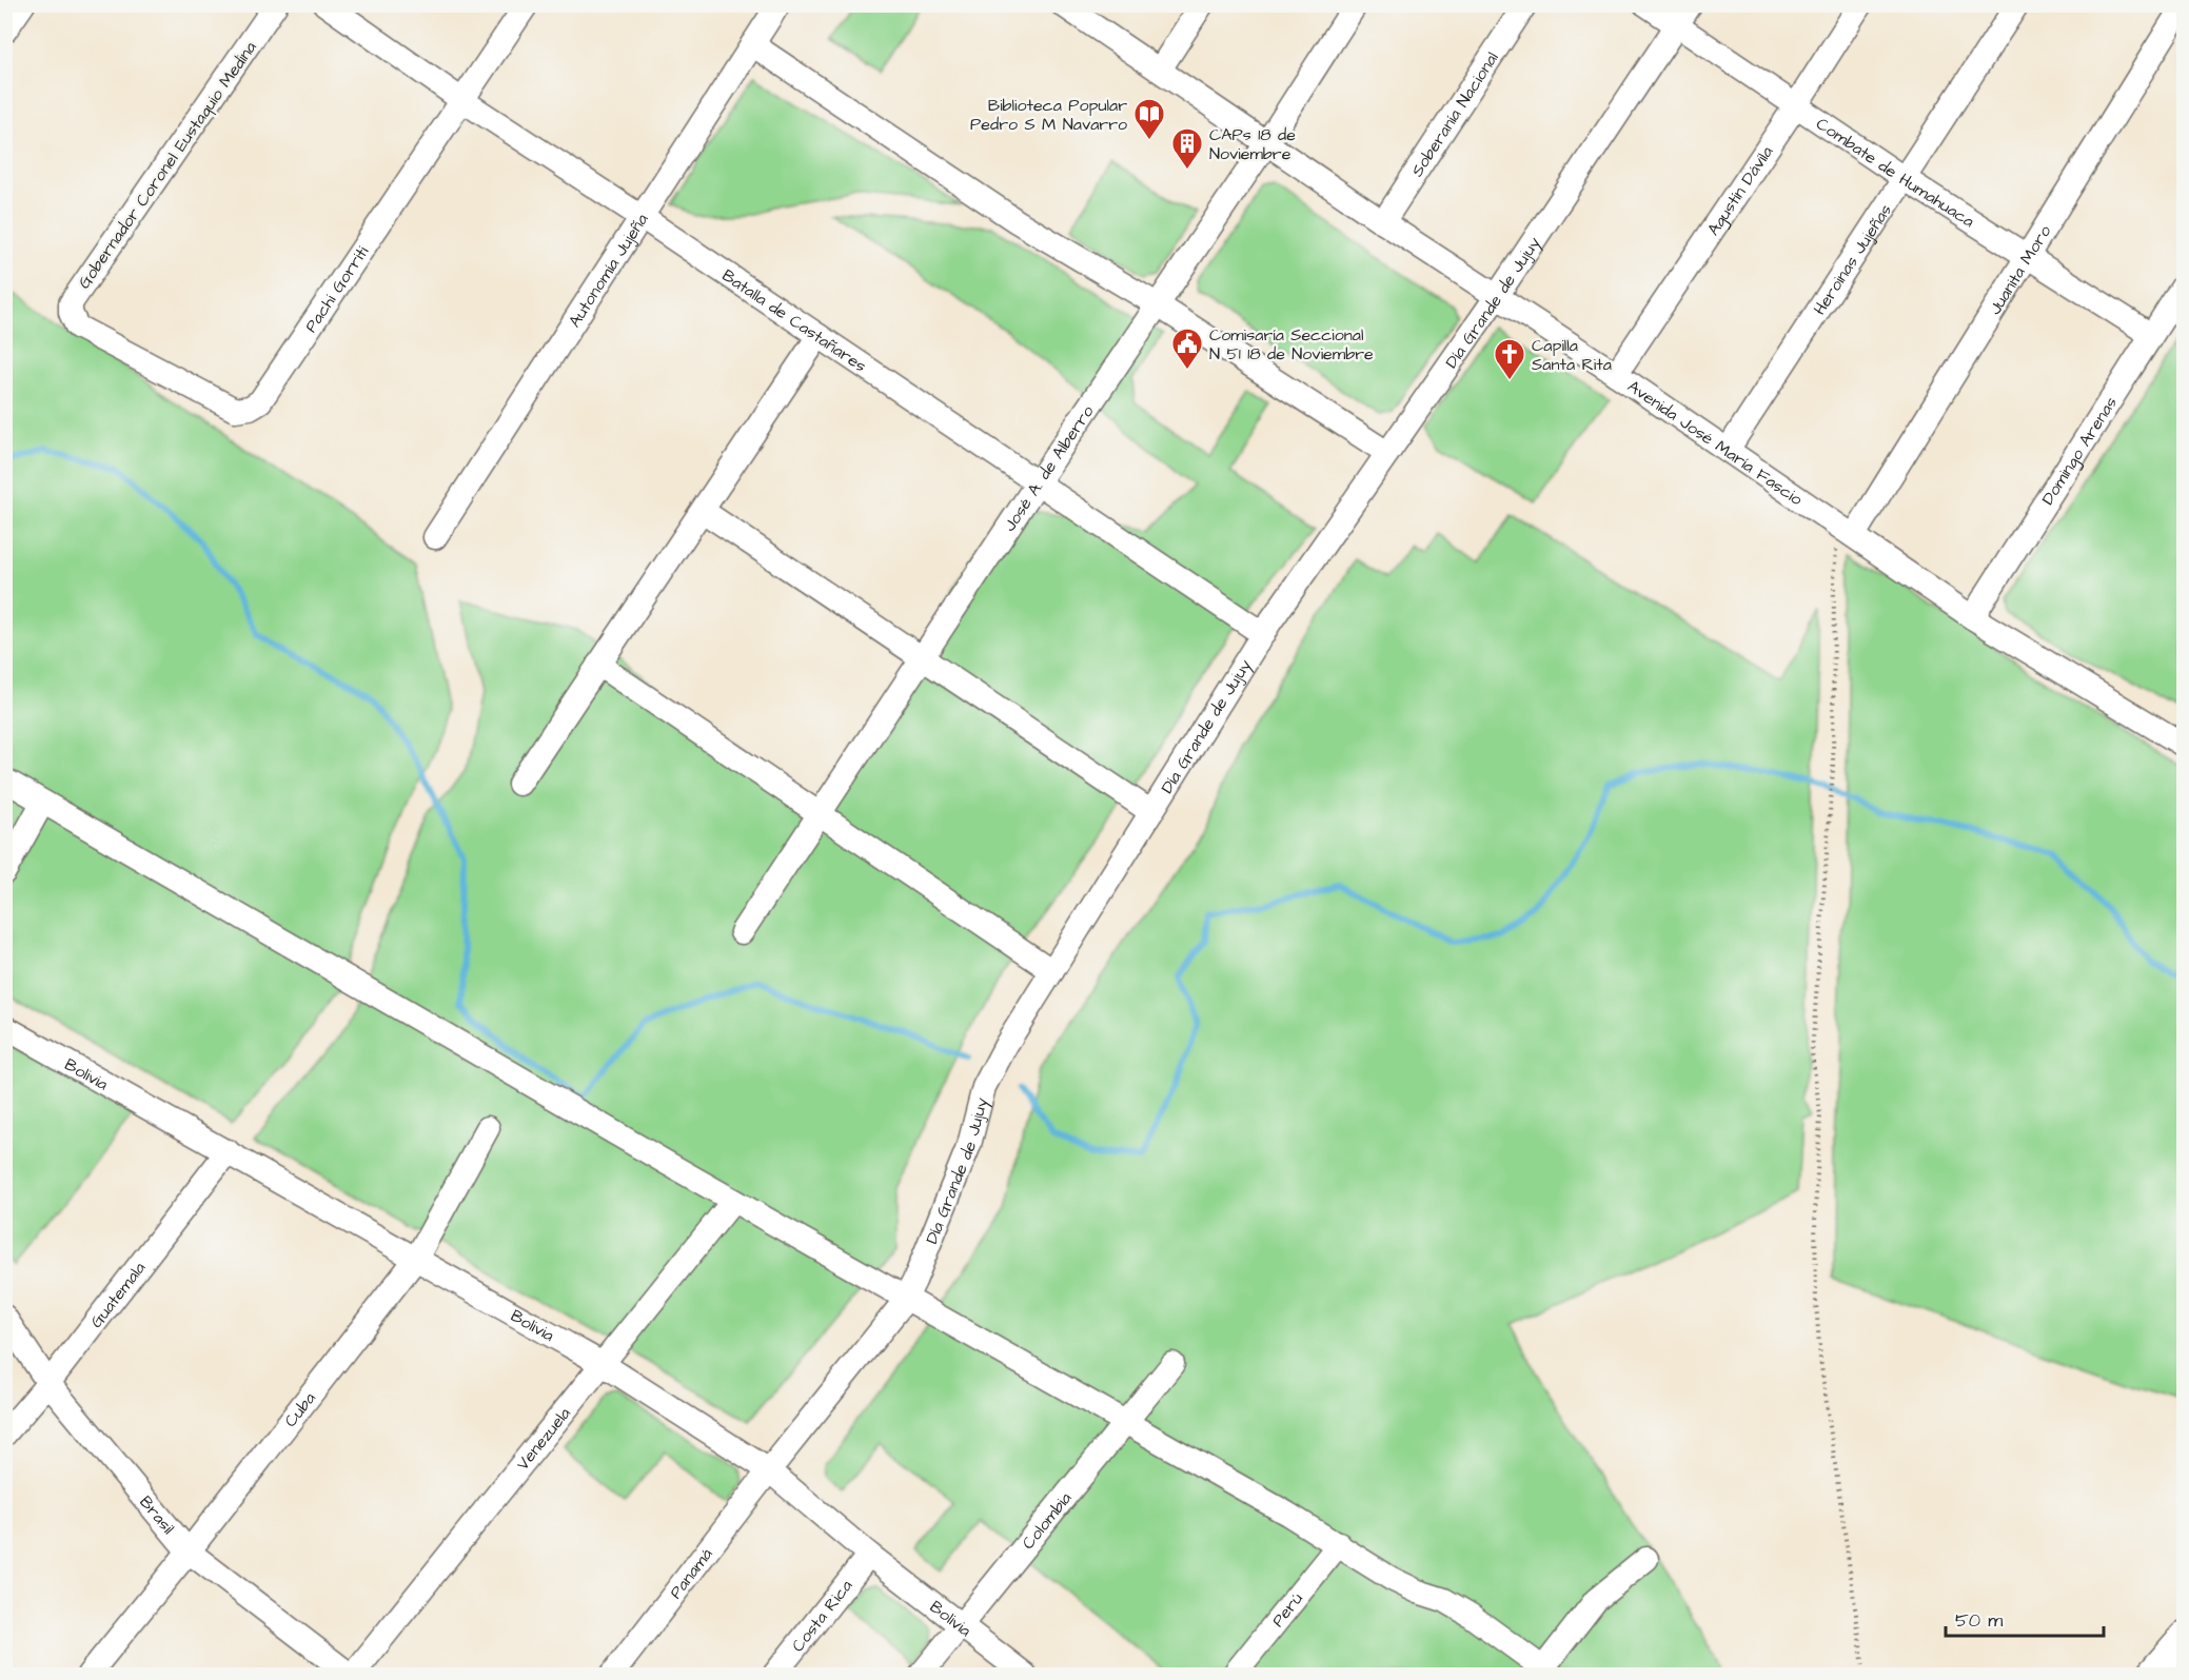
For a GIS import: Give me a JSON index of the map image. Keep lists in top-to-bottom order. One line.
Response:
{"streets":{"street":["Soberanía Nacional","Gobernador Coronel Eustaquio Medina","Combate de Humahuaca","Agustín Dávila","Heroinas Jujeñas","Juanita Moro","Autonomía Jujeña","Pachi Gorriti","Día Grande de Jujuy","Batalla de Castañares","Avenida José María Fascio","Domingo Arenas","José A. de Alberro","Bolivia","Guatemala","Cuba","Venezuela","Brasil","Colombia","Panamá","Perú","Costa Rica"]},"crossings":[["Soberanía Nacional","Avenida José María Fascio"],["Gobernador Coronel Eustaquio Medina","Pachi Gorriti"],["Combate de Humahuaca","Agustín Dávila"],["Combate de Humahuaca","Heroinas Jujeñas"],["Combate de Humahuaca","Juanita Moro"],["Combate de Humahuaca","Día Grande de Jujuy"],["Combate de Humahuaca","Domingo Arenas"],["Agustín Dávila","Avenida José María Fascio"],["Heroinas Jujeñas","Avenida José María Fascio"],["Juanita Moro","Avenida José María Fascio"],["Autonomía Jujeña","Batalla de Castañares"],["Pachi Gorriti","Batalla de Castañares"],["Día Grande de Jujuy","Batalla de Castañares"],["Día Grande de Jujuy","Avenida José María Fascio"],["Día Grande de Jujuy","Bolivia"],["Día Grande de Jujuy","Panamá"],["Batalla de Castañares","José A. de Alberro"],["Avenida José María Fascio","Domingo Arenas"],["Avenida José María Fascio","José A. de Alberro"],["Bolivia","Guatemala"],["Bolivia","Cuba"],["Bolivia","Venezuela"],["Bolivia","Colombia"],["Bolivia","Panamá"],["Bolivia","Costa Rica"],["Guatemala","Brasil"],["Cuba","Brasil"],["Venezuela","Brasil"]],"places":{"library":["Biblioteca Popular Pedro S M Navarro"],"building":["CAPs 18 de Noviembre"],"public building":["Comisaría Seccional N 51 18 de Noviembre"],"church":["Capilla Santa Rita"]},"scale_bar":"50 m"}
